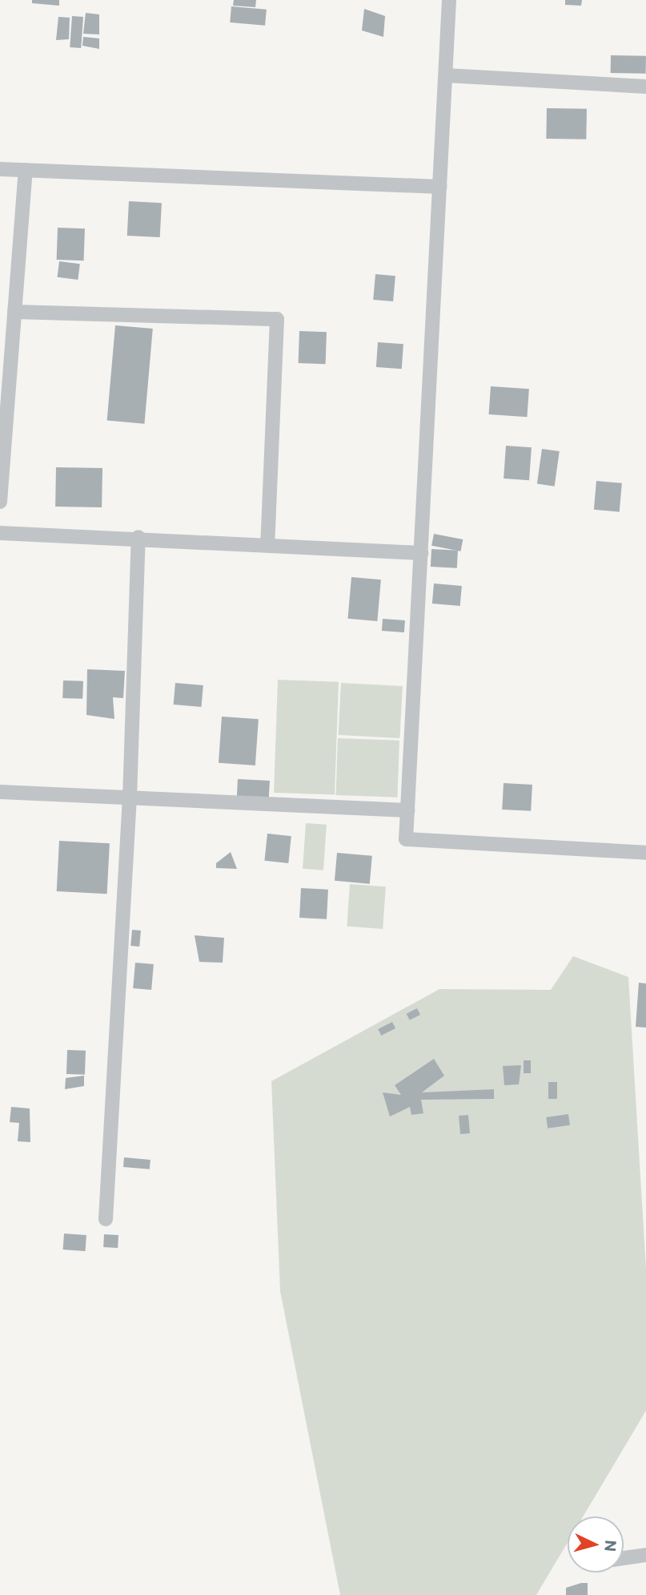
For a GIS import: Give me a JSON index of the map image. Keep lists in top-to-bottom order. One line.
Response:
{"north":"right"}
